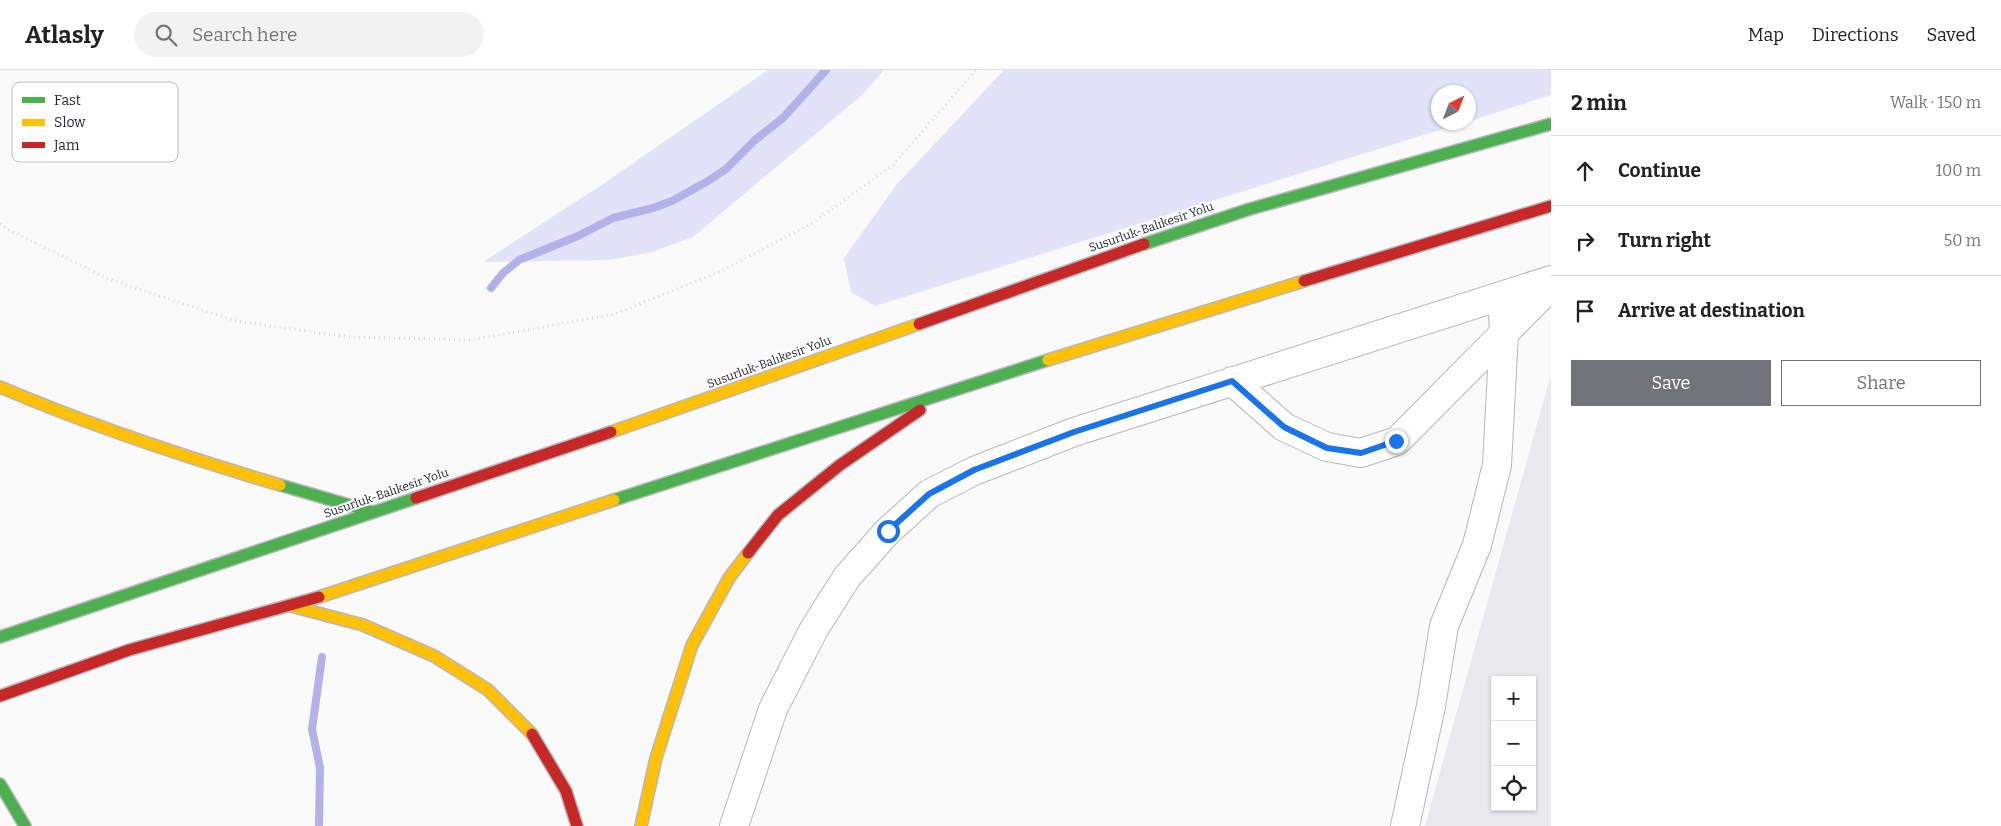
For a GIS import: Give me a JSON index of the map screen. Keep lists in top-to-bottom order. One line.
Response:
{"streets":{"highway":["Susurluk-Balıkesir Yolu"]},"legend":["Fast","Slow","Jam"],"north":"top right","page":{"header":"Atlasly","search":"Search here","nav":["Map","Directions","Saved"],"heading":["2 min","Walk · 150 m"],"list":[["Continue","100 m"],["Turn right","50 m"],"Arrive at destination"],"buttons":["Save","Share"],"map_buttons":["+","−"]}}
